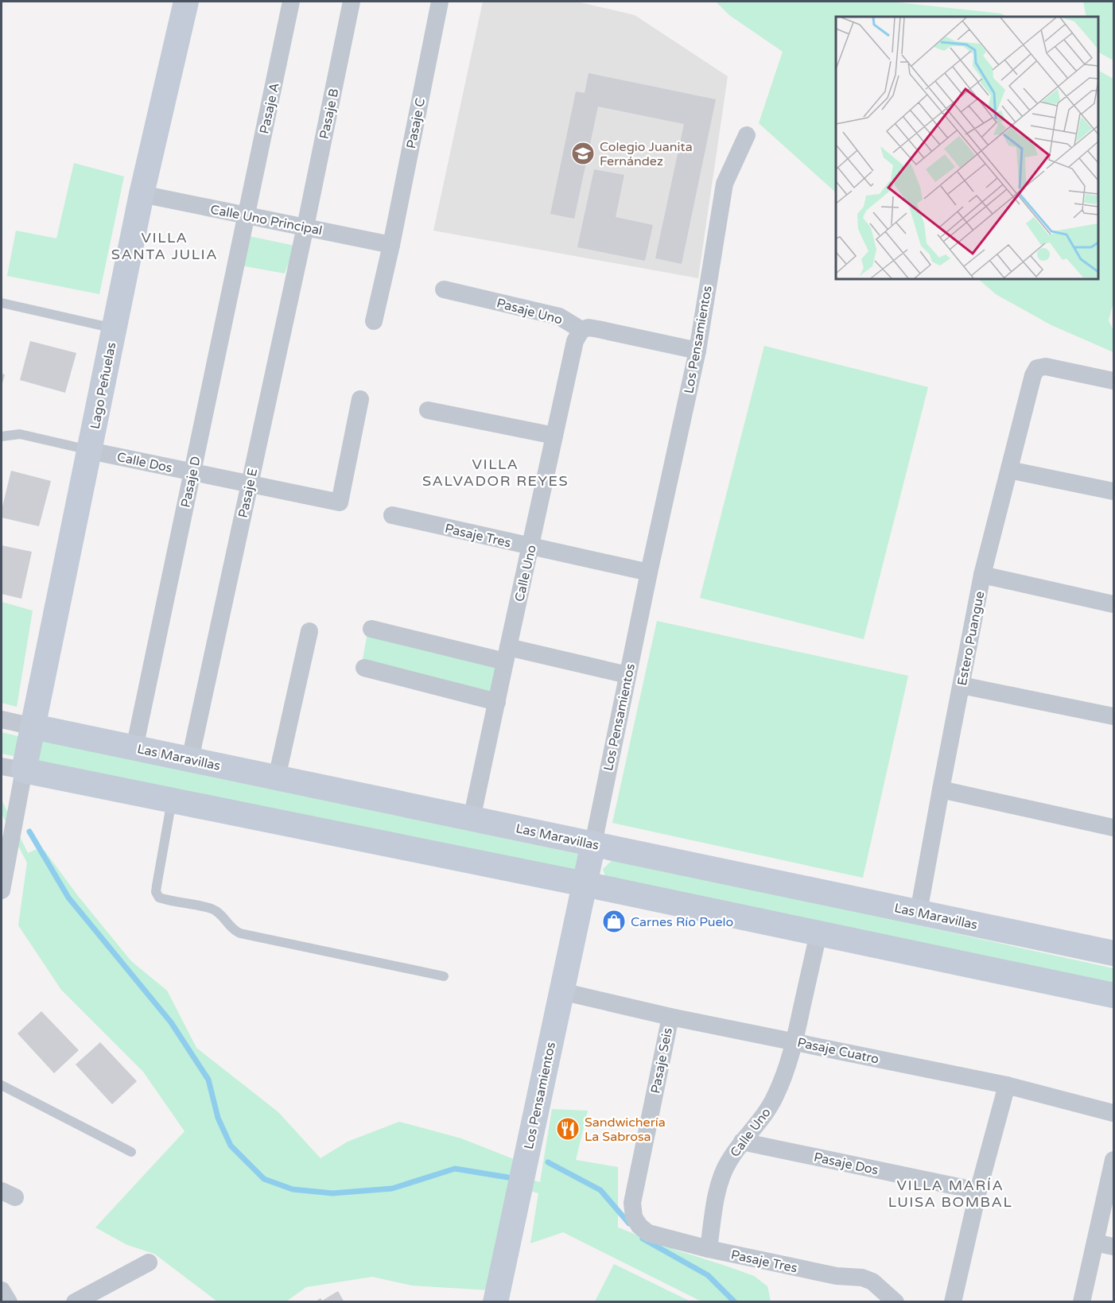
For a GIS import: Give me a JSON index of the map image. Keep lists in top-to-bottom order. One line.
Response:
{"streets":{"street":["Pasaje A","Pasaje B","Pasaje C","Calle Uno Principal","Pasaje Uno","Los Pensamientos","Lago Peñuelas","Calle Dos","Pasaje D","Pasaje E","Pasaje Tres","Calle Uno","Estero Puangue","Las Maravillas","Pasaje Cuatro","Pasaje Seis","Pasaje Dos"]},"crossings":[["Pasaje A","Calle Uno Principal"],["Pasaje A","Pasaje D"],["Pasaje B","Calle Uno Principal"],["Pasaje B","Pasaje E"],["Pasaje C","Calle Uno Principal"],["Calle Uno Principal","Lago Peñuelas"],["Calle Uno Principal","Pasaje D"],["Calle Uno Principal","Pasaje E"],["Pasaje Uno","Los Pensamientos"],["Pasaje Uno","Calle Uno"],["Los Pensamientos","Pasaje Tres"],["Los Pensamientos","Las Maravillas"],["Los Pensamientos","Pasaje Cuatro"],["Lago Peñuelas","Calle Dos"],["Lago Peñuelas","Las Maravillas"],["Calle Dos","Pasaje D"],["Calle Dos","Pasaje E"],["Pasaje D","Las Maravillas"],["Pasaje E","Las Maravillas"],["Pasaje Tres","Calle Uno"],["Pasaje Tres","Pasaje Seis"],["Calle Uno","Las Maravillas"],["Calle Uno","Pasaje Cuatro"],["Calle Uno","Pasaje Dos"],["Estero Puangue","Las Maravillas"],["Pasaje Cuatro","Pasaje Seis"]],"districts":["VILLA SANTA JULIA","VILLA SALVADOR REYES","VILLA MARÍA LUISA BOMBAL"],"places":{"school or university":["Colegio Juanita Fernández"],"shop":["Carnes Río Puelo"],"restaurant":["Sandwichería La Sabrosa"]}}
